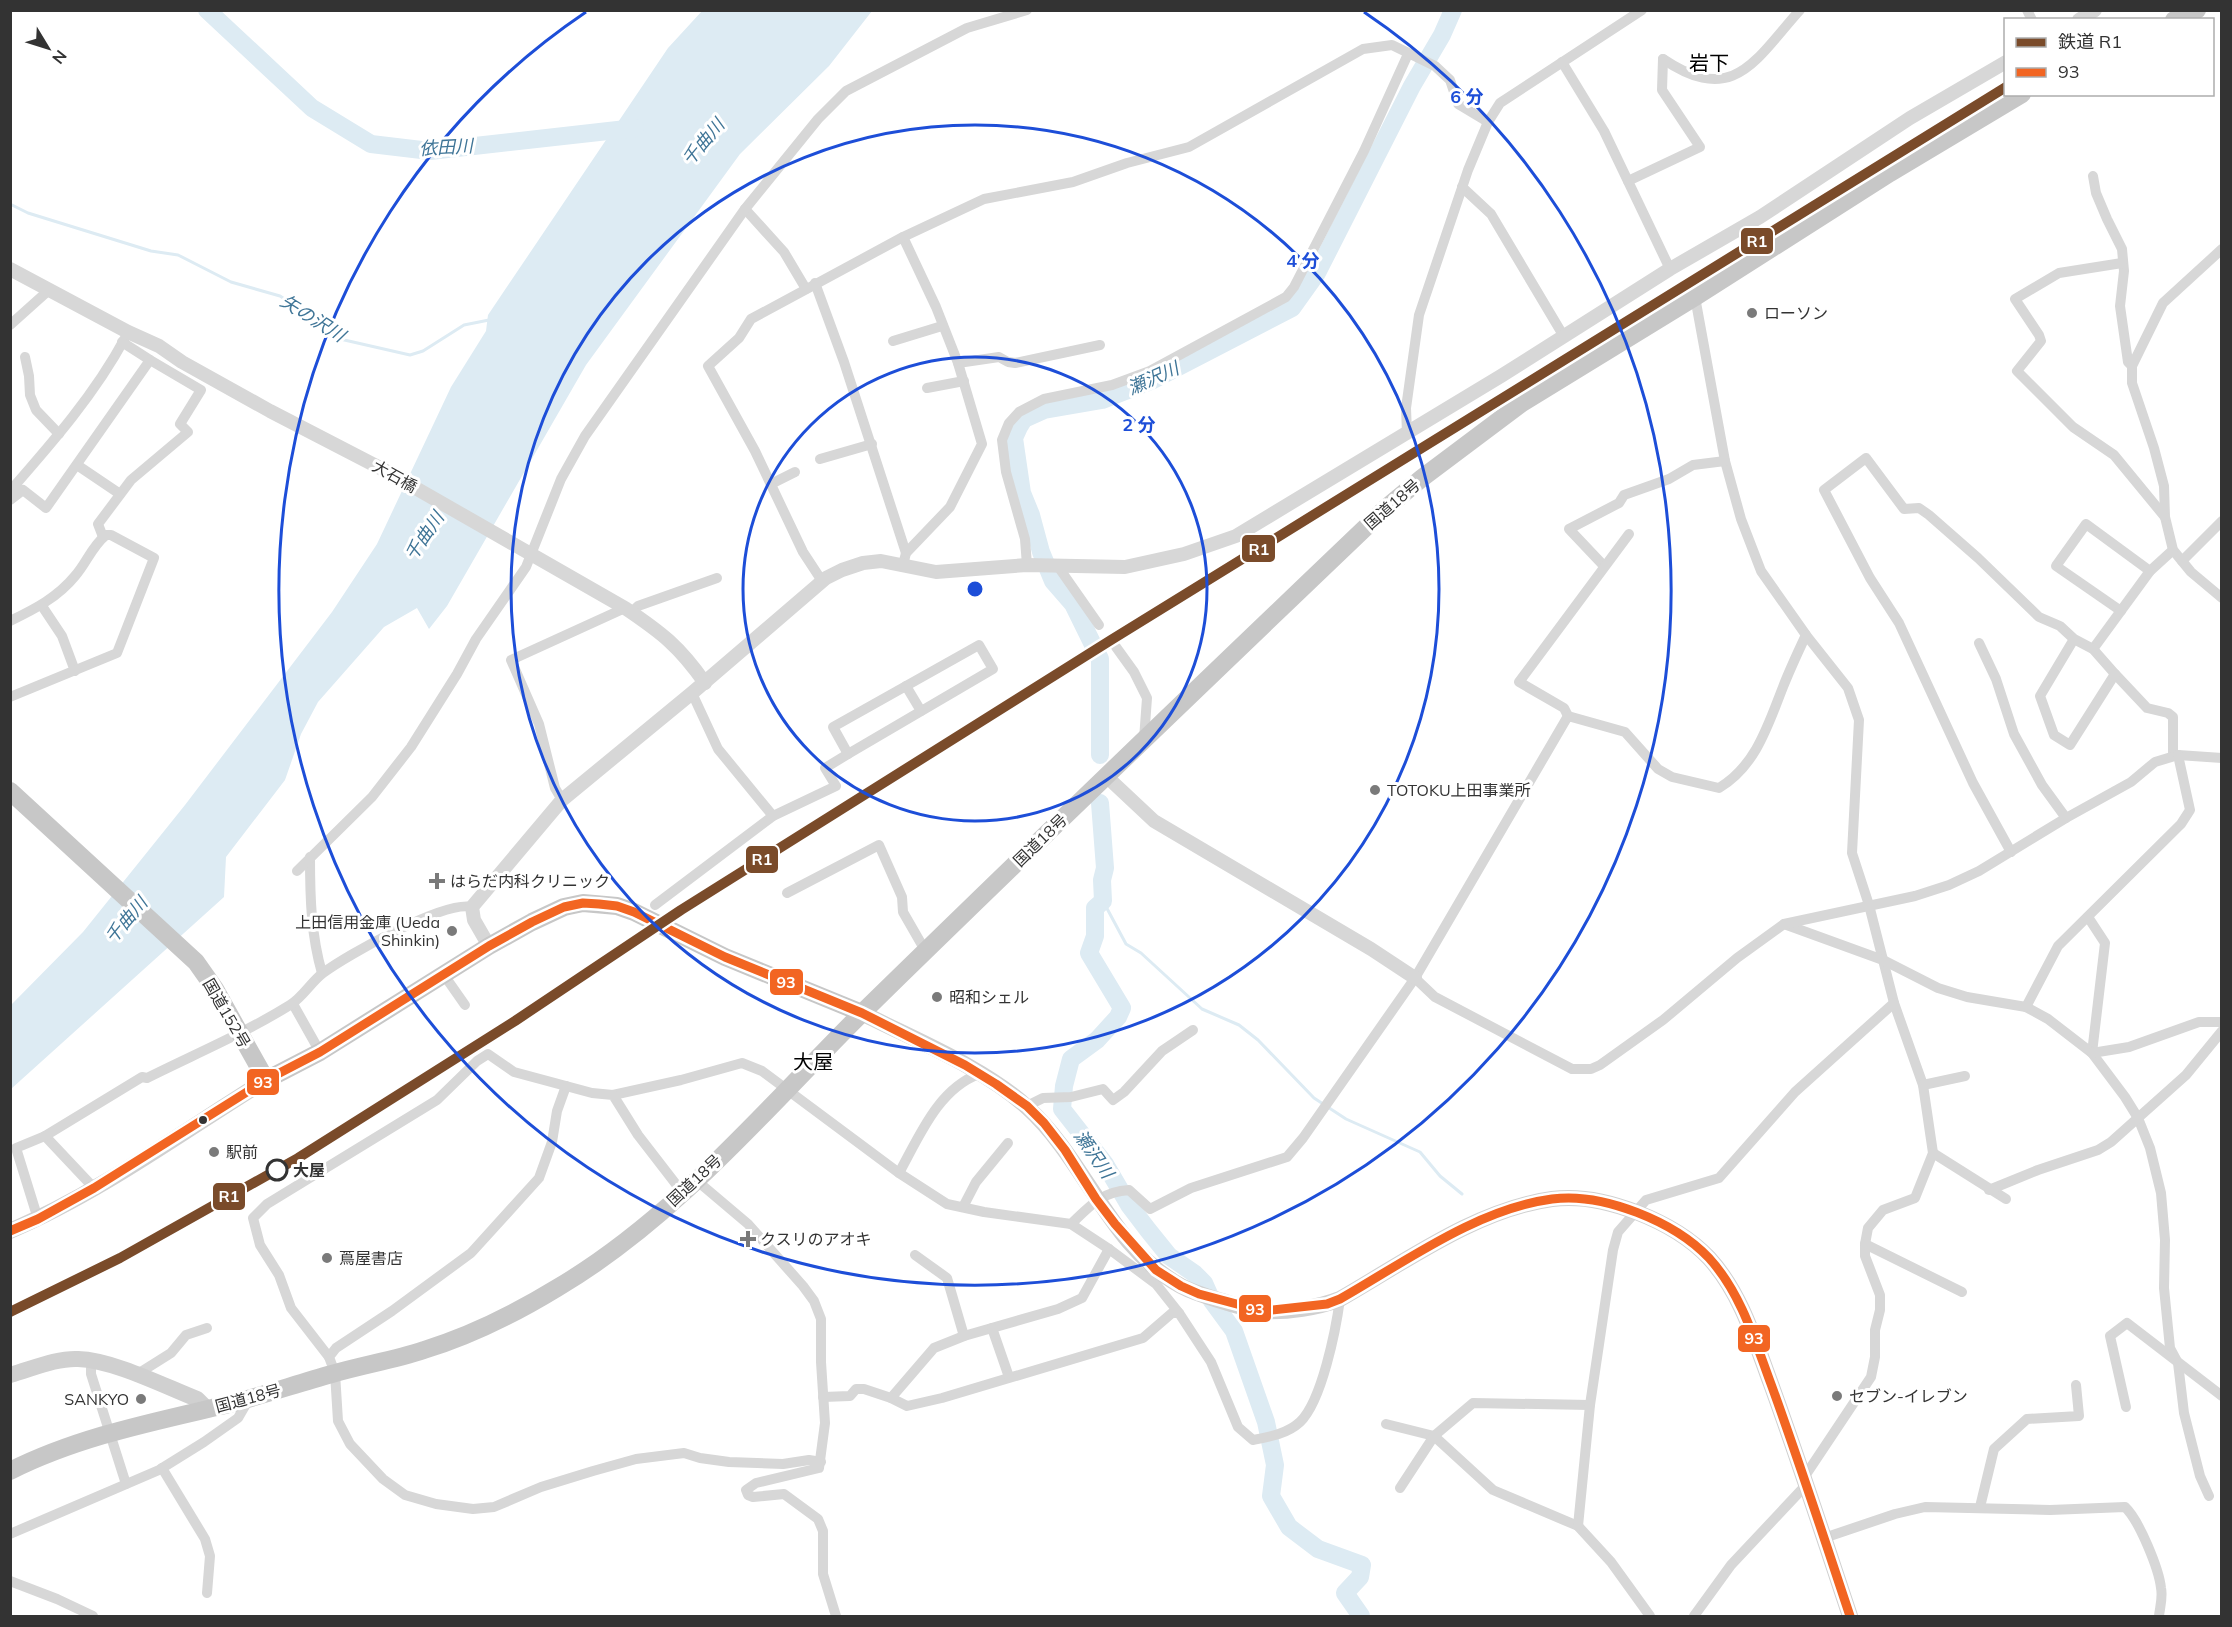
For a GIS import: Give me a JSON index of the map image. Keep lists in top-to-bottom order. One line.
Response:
{"streets":{"highway":["国道18号","国道152号"],"street":["大石橋"]},"districts":["岩下","大屋"],"water":["千曲川","依田川","矢の沢川","瀬沢川"],"places":{"other":["ローソン","TOTOKU上田事業所","上田信用金庫 (Ueda Shinkin)","昭和シェル","駅前","大屋","蔦屋書店","セブン-イレブン","SANKYO"],"health":["はらだ内科クリニック","クスリのアオキ"]},"lines":["rail line R1","transit line 93"],"legend":["鉄道 R1","93"],"north":"bottom right","rings":["6 分","4 分","2 分"]}
